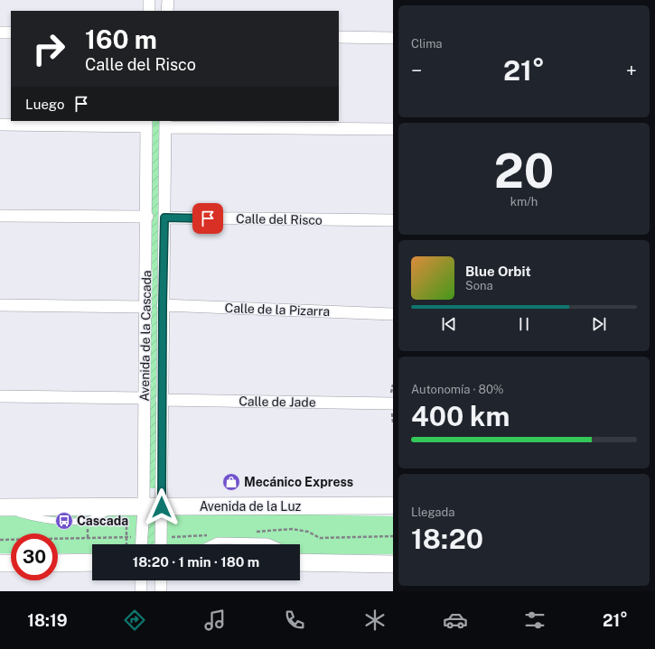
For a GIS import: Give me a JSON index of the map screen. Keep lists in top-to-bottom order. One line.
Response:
{"streets":{"main road":["Avenida de la Luz"],"street":["Calle del Risco","Calle de la Pizarra","Avenida de la Cascada","Calle de Jade"]},"crossings":[["Calle del Risco","Avenida de la Cascada"],["Calle de la Pizarra","Avenida de la Cascada"],["Avenida de la Cascada","Calle de Jade"],["Avenida de la Cascada","Avenida de la Luz"]],"places":{"shop":["Mecánico Express"],"bus stop":["Cascada"]},"page":{"tile":["Clima",["20","km/h"],["Autonomía · 80%","400 km"],["Llegada","18:20"]],"turn":["160 m","Calle del Risco"],"heat":["−","21°","+"],"then":"Luego","song":["Blue Orbit","Sona"],"limit":"30","trip":"18:20 · 1 min · 180 m","tabs":["18:19","21°"]}}
